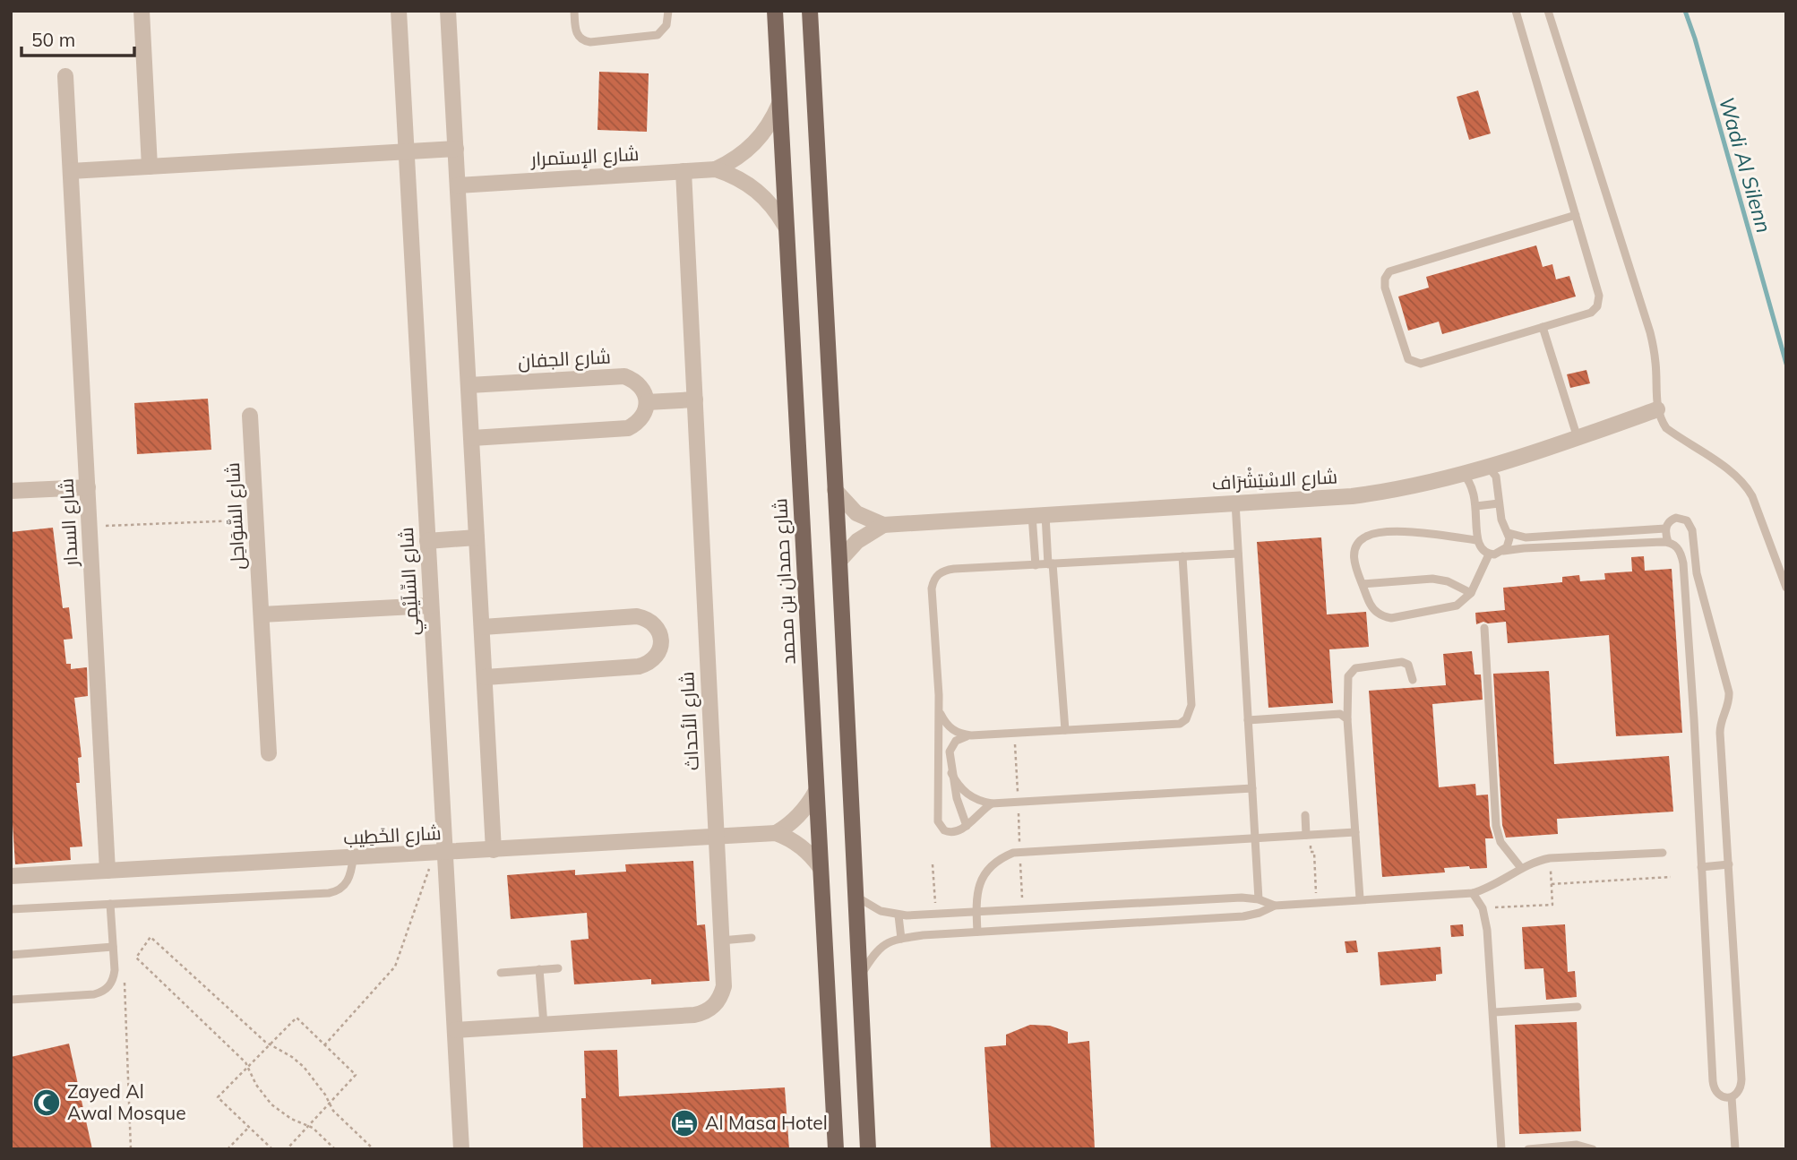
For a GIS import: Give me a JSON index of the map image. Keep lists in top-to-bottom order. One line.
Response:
{"streets":{"main road":["شارع حمدان بن محمد"],"street":["شارع الإستمرار","شارع الجفان","شارع الاسْتِشْرَاف","شارع السَّوَاحِل","شارع السدار","شارع السِّلَيْمِي","شارع الأحداث","شارع الخَطِيب"]},"crossings":[["شارع الإستمرار","شارع حمدان بن محمد"],["شارع الإستمرار","شارع الأحداث"],["شارع السدار","شارع الخَطِيب"],["شارع السِّلَيْمِي","شارع الأحداث"],["شارع السِّلَيْمِي","شارع الخَطِيب"],["شارع الأحداث","شارع الخَطِيب"]],"water":["Wadi Al Silenn"],"places":{"mosque":["Zayed Al Awal Mosque"],"hotel":["Al Masa Hotel"]},"scale_bar":"50 m"}
